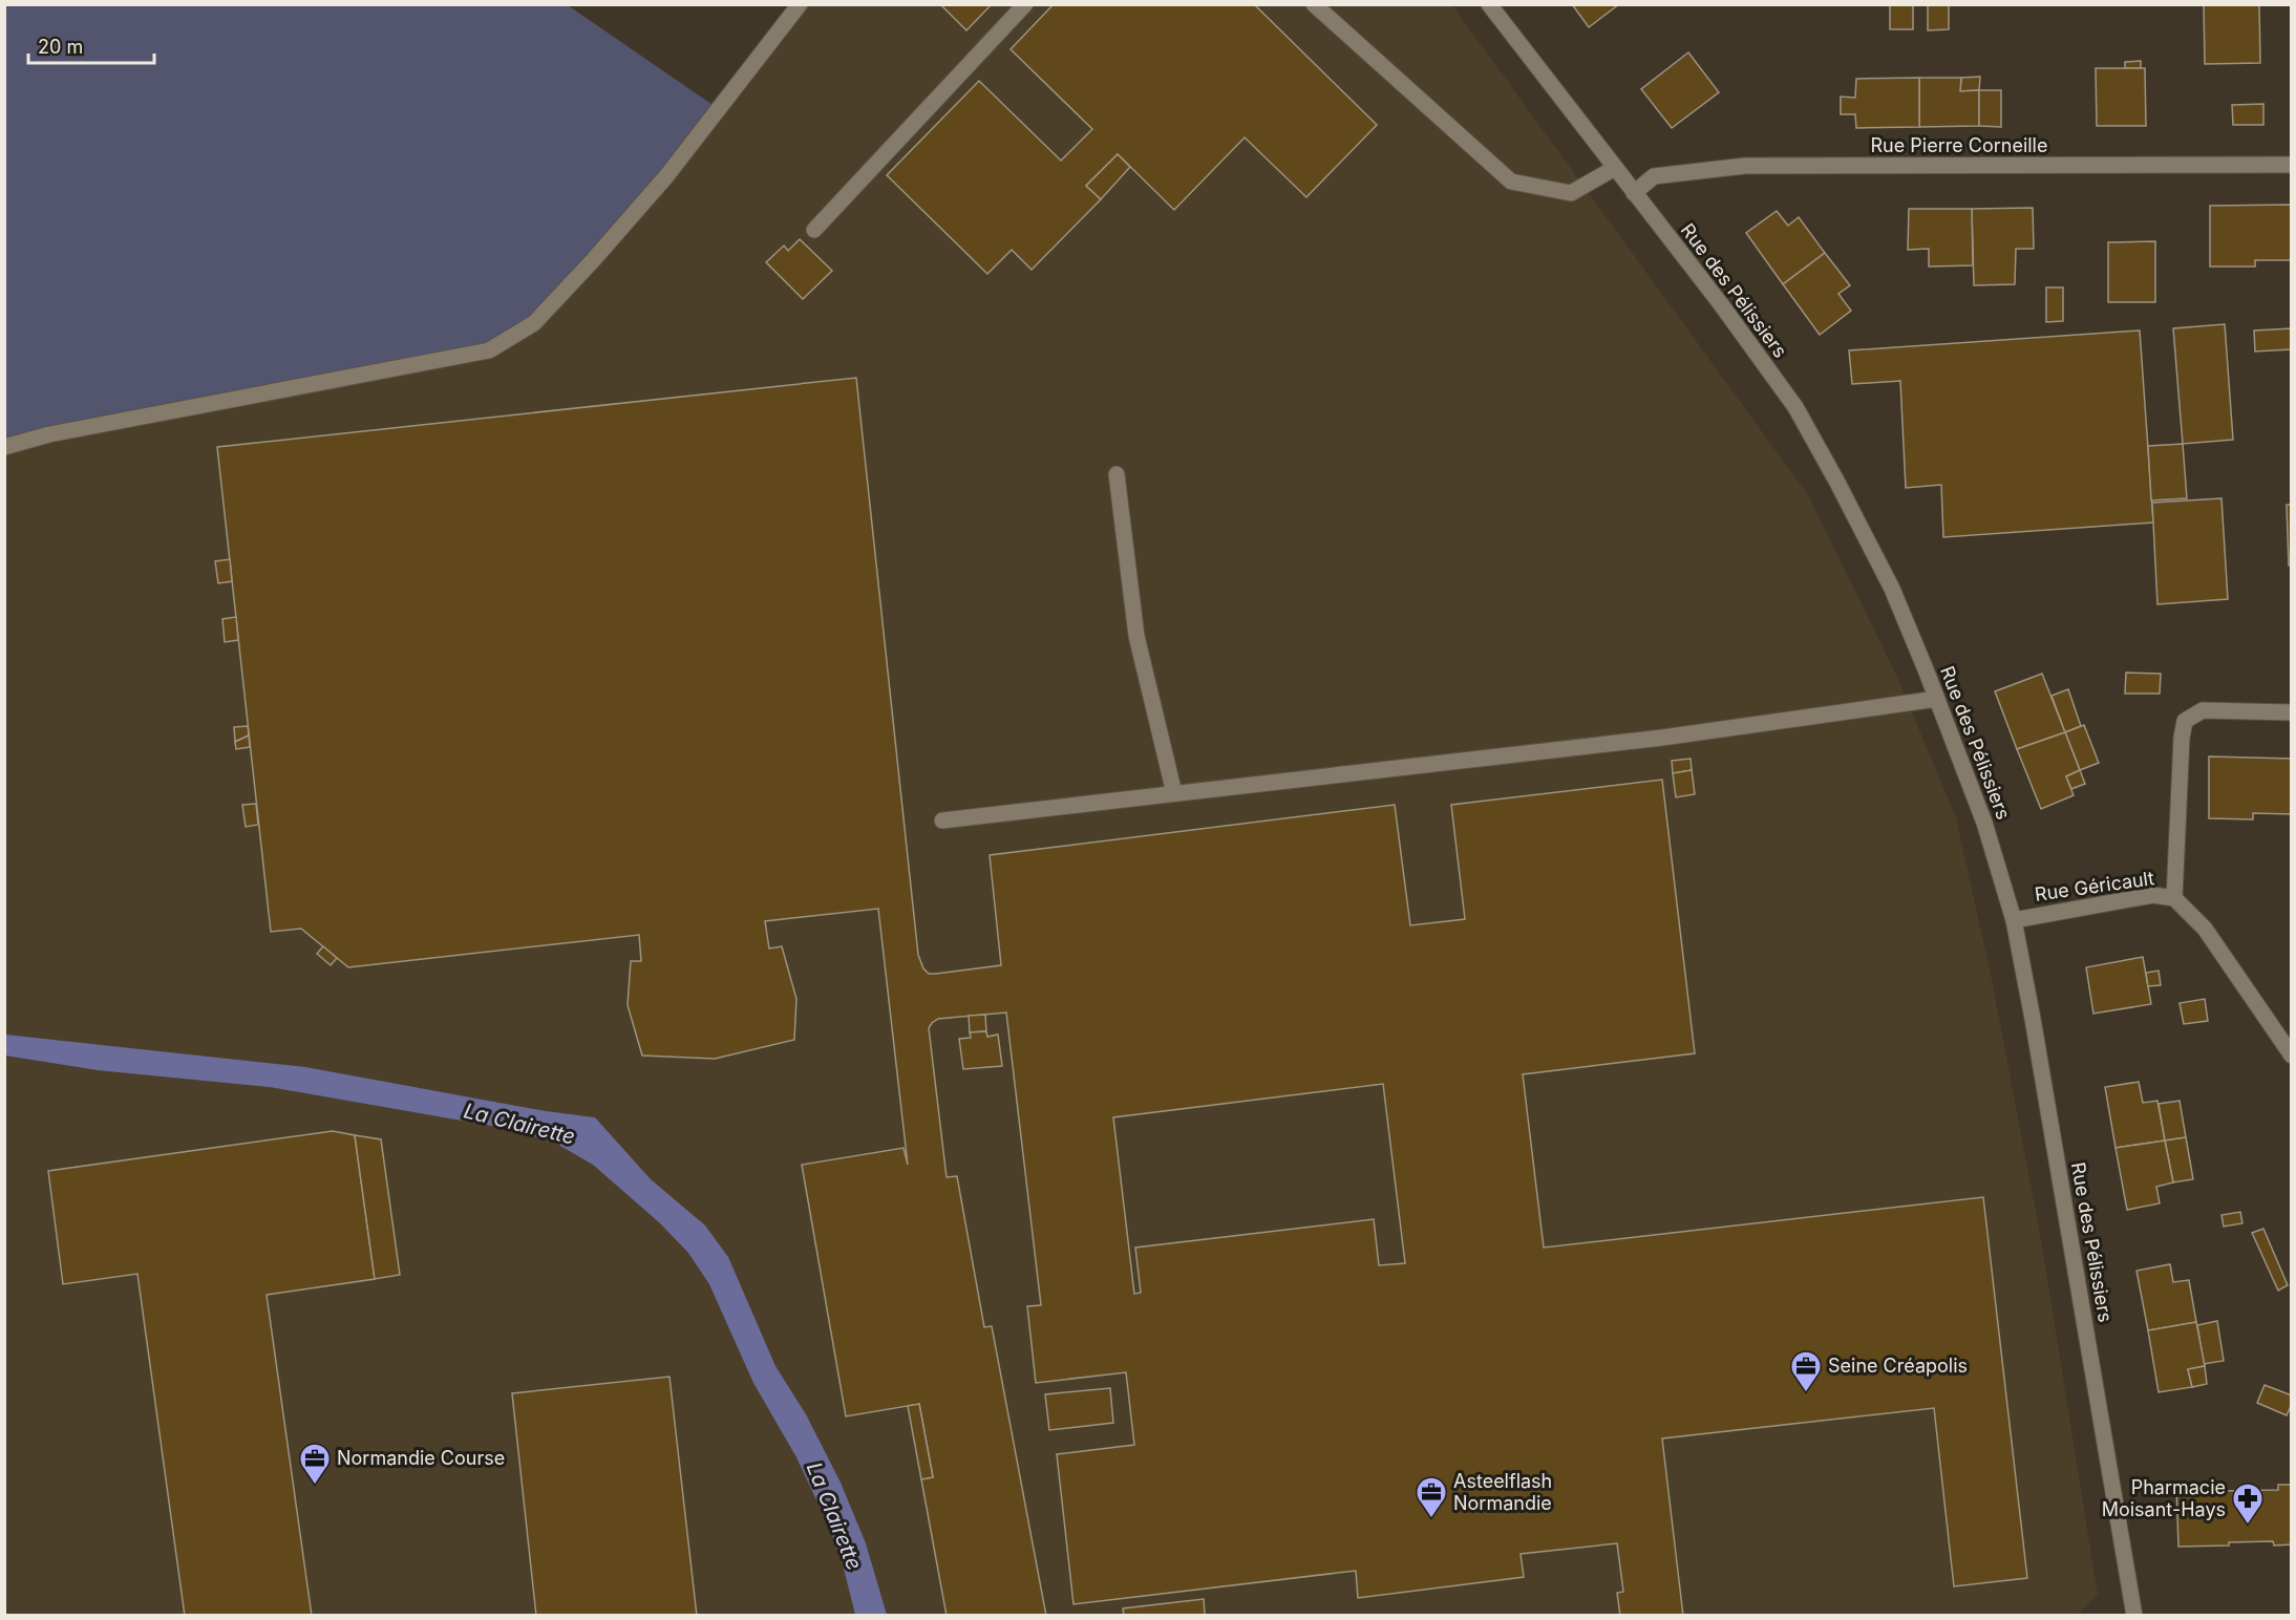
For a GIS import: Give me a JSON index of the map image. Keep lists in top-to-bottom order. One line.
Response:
{"streets":{"street":["Rue Pierre Corneille","Rue des Pélissiers","Rue Géricault"]},"crossings":[["Rue Pierre Corneille","Rue des Pélissiers"],["Rue des Pélissiers","Rue Géricault"]],"water":["La Clairette"],"places":{"office":["Seine Créapolis","Normandie Course","Asteelflash Normandie"],"pharmacy":["Pharmacie Moisant-Hays"]},"scale_bar":"20 m"}
